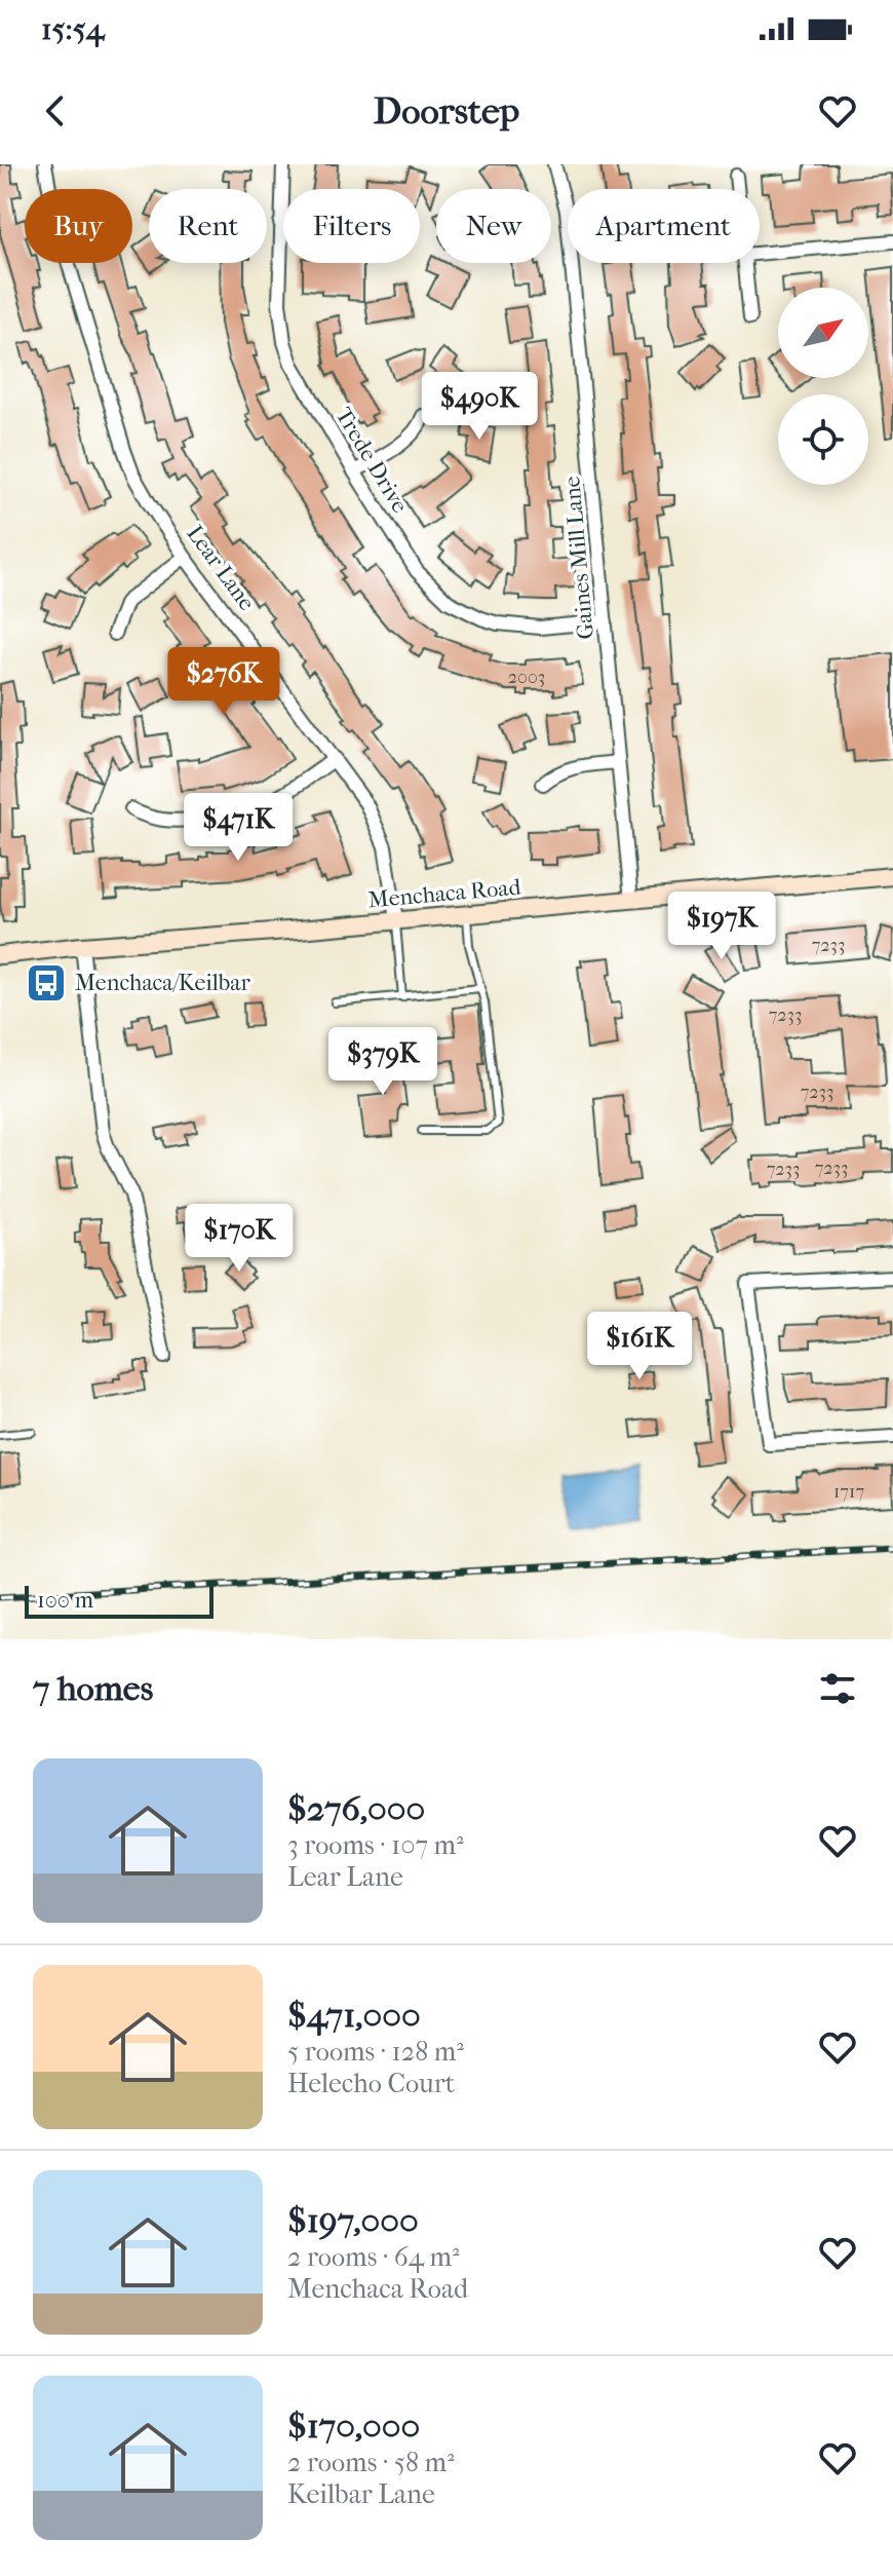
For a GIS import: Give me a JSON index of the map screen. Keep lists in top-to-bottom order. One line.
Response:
{"streets":{"main road":["Menchaca Road"],"street":["Trede Drive","Gaines Mill Lane","Lear Lane"]},"crossings":[["Trede Drive","Gaines Mill Lane"],["Gaines Mill Lane","Menchaca Road"],["Lear Lane","Menchaca Road"]],"places":{"bus stop":["Menchaca/Keilbar"]},"house_numbers":["2003","7233","7233","7233","7233","7233","1717"],"scale_bar":"100 m","north":"top right","page":{"status":"15:54","header":"Doorstep","chip":["Buy","Rent","Filters","New","Apartment"],"price":["$490K","$276K","$471K","$197K","$379K","$170K","$161K"],"scale":"100 m","heading":"7 homes","list":[{"name":"$276,000","note":"3 rooms · 107 m² · Lear Lane"},{"name":"$471,000","note":"5 rooms · 128 m² · Helecho Court"},{"name":"$197,000","note":"2 rooms · 64 m² · Menchaca Road"},{"name":"$170,000","note":"2 rooms · 58 m² · Keilbar Lane"}]}}
